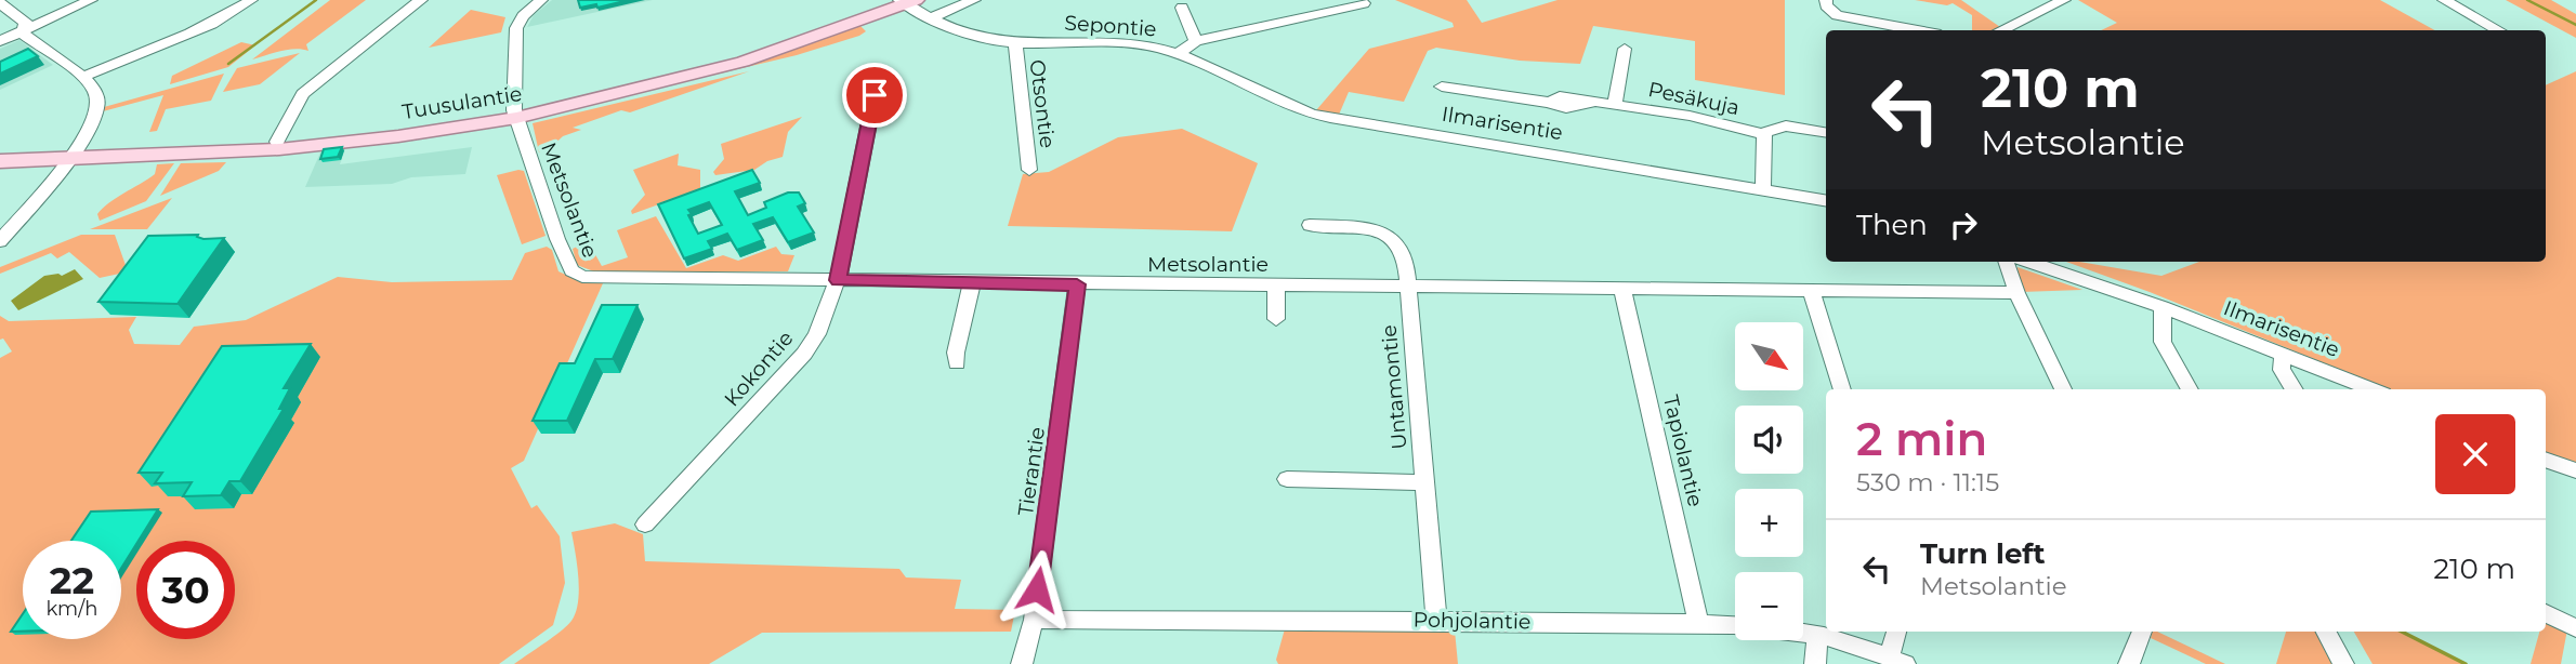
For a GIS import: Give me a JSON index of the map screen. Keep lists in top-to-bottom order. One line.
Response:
{"streets":{"main road":["Tuusulantie"],"street":["Sepontie","Pesäkuja","Otsontie","Ilmarisentie","Metsolantie","Kokontie","Untamontie","Tapiolantie","Tierantie","Pohjolantie"]},"crossings":[["Sepontie","Tuusulantie"],["Sepontie","Otsontie"],["Sepontie","Ilmarisentie"],["Tuusulantie","Metsolantie"],["Metsolantie","Kokontie"],["Metsolantie","Untamontie"],["Metsolantie","Tapiolantie"],["Metsolantie","Tierantie"],["Untamontie","Pohjolantie"],["Tapiolantie","Pohjolantie"],["Tierantie","Pohjolantie"]],"north":"bottom right","page":{"turn":["210 m","Metsolantie"],"then":"Then","map_buttons":["+","−"],"heading":["2 min","530 m · 11:15"],"list":[{"name":"Turn left","note":"Metsolantie","value":"210 m"}],"speed":"22 km/h","limit":"30"}}
